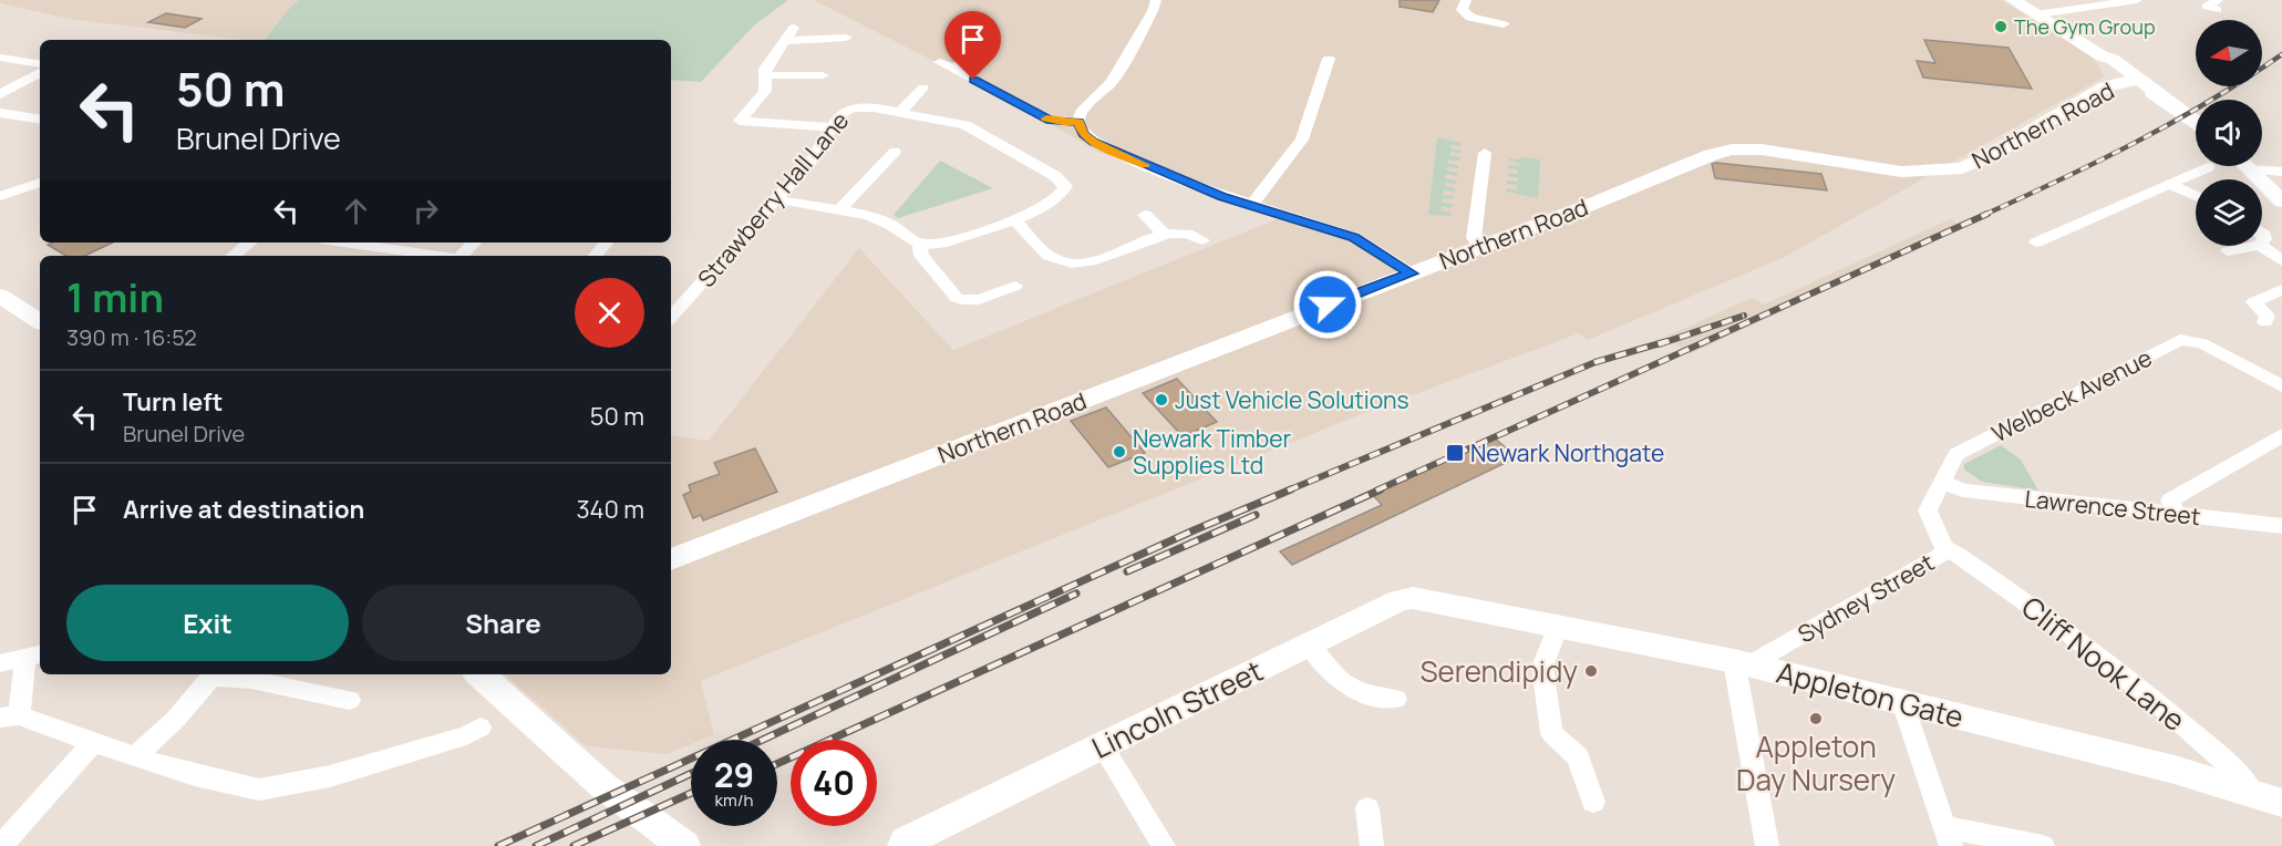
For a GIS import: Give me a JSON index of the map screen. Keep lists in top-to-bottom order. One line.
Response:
{"streets":{"street":["Northern Road","Strawberry Hall Lane","Welbeck Avenue","Lawrence Street","Sydney Street","Cliff Nook Lane","Appleton Gate","Lincoln Street"]},"crossings":[["Welbeck Avenue","Lawrence Street"],["Welbeck Avenue","Sydney Street"],["Welbeck Avenue","Cliff Nook Lane"],["Sydney Street","Cliff Nook Lane"],["Sydney Street","Appleton Gate"],["Cliff Nook Lane","Appleton Gate"],["Appleton Gate","Lincoln Street"]],"places":{"other":["The Gym Group","Just Vehicle Solutions","Newark Timber Supplies Ltd","Serendipidy","Appleton Day Nursery"],"transit":["Newark Northgate"]},"north":"left","page":{"turn":["50 m","Brunel Drive"],"heading":["1 min","390 m · 16:52"],"list":[{"name":"Turn left","note":"Brunel Drive","value":"50 m"},{"name":"Arrive at destination","value":"340 m"}],"buttons":["Exit","Share"],"speed":"29 km/h","limit":"40"}}
